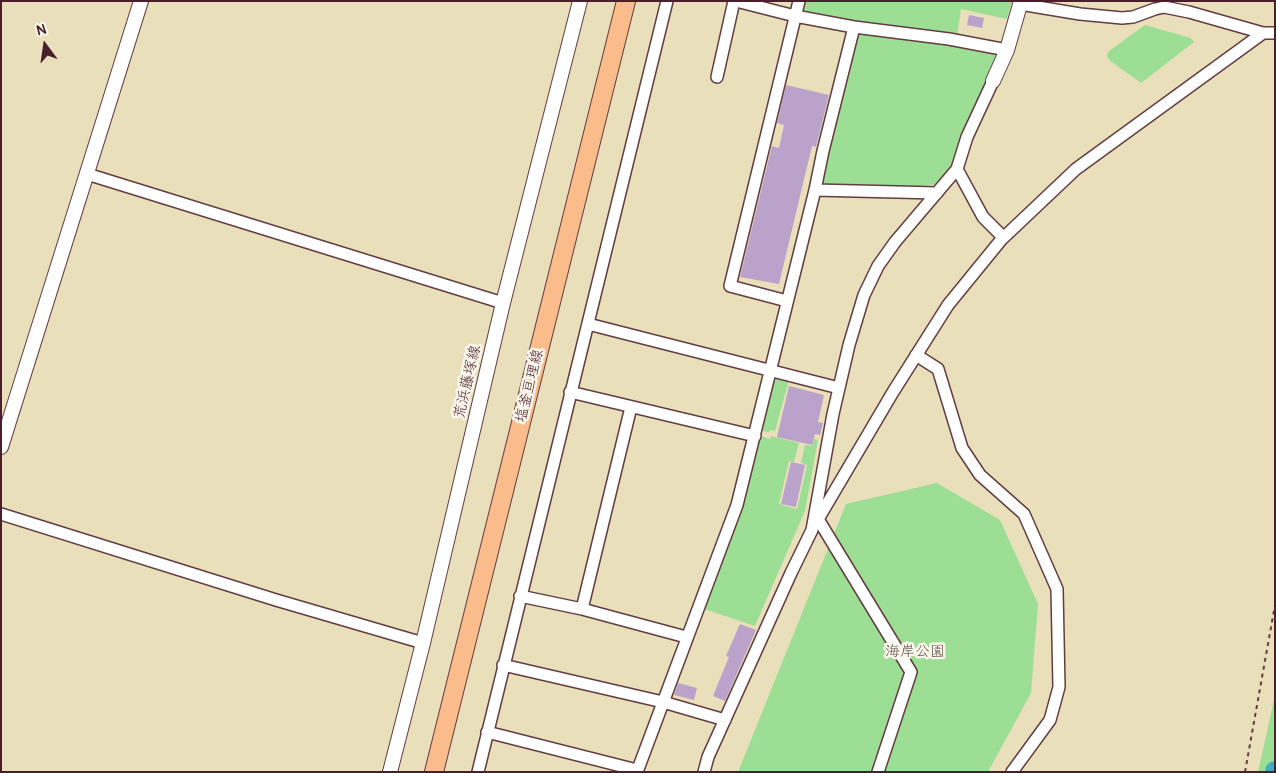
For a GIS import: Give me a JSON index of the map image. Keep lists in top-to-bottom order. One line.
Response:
{"streets":{"main road":["塩釜亘理線"],"street":["荒浜藤塚線"]},"parks":["海岸公園"],"north":"top"}
